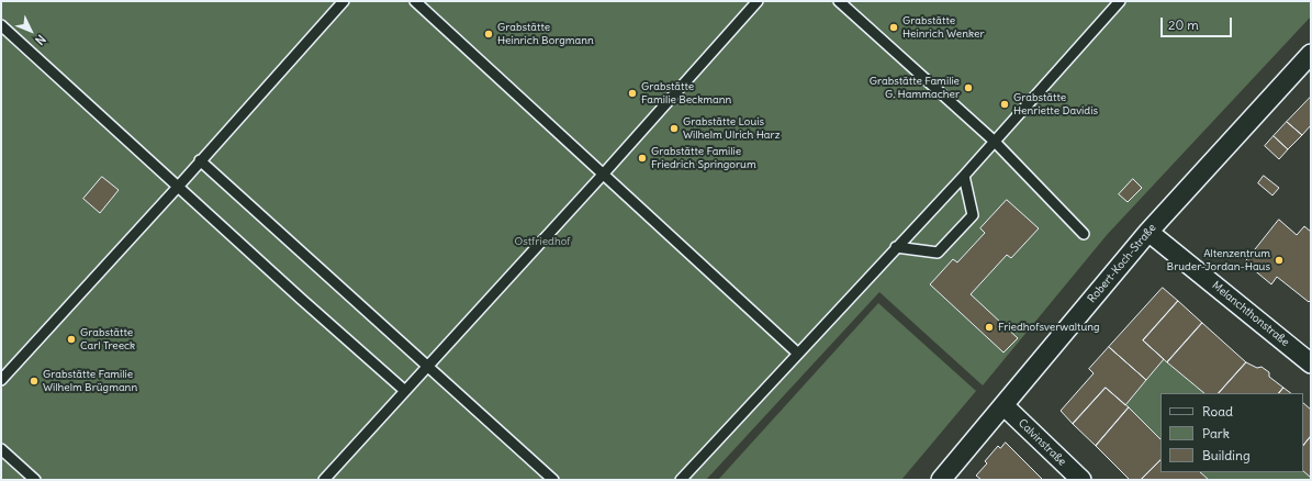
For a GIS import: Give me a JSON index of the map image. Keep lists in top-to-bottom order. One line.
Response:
{"streets":{"street":["Robert-Koch-Straße","Melanchthonstraße","Calvinstraße"]},"crossings":[["Robert-Koch-Straße","Melanchthonstraße"],["Robert-Koch-Straße","Calvinstraße"]],"parks":["Ostfriedhof"],"places":["Grabstätte Heinrich Wenker","Grabstätte Heinrich Borgmann","Grabstätte Familie G. Hammacher","Grabstätte Familie Beckmann","Grabstätte Henriette Davidis","Grabstätte Louis Wilhelm Ulrich Harz","Grabstätte Familie Friedrich Springorum","Altenzentrum Bruder-Jordan-Haus","Friedhofsverwaltung","Grabstätte Carl Treeck","Grabstätte Familie Wilhelm Brügmann"],"legend":["Road","Park","Building"],"scale_bar":"20 m","north":"bottom right"}
